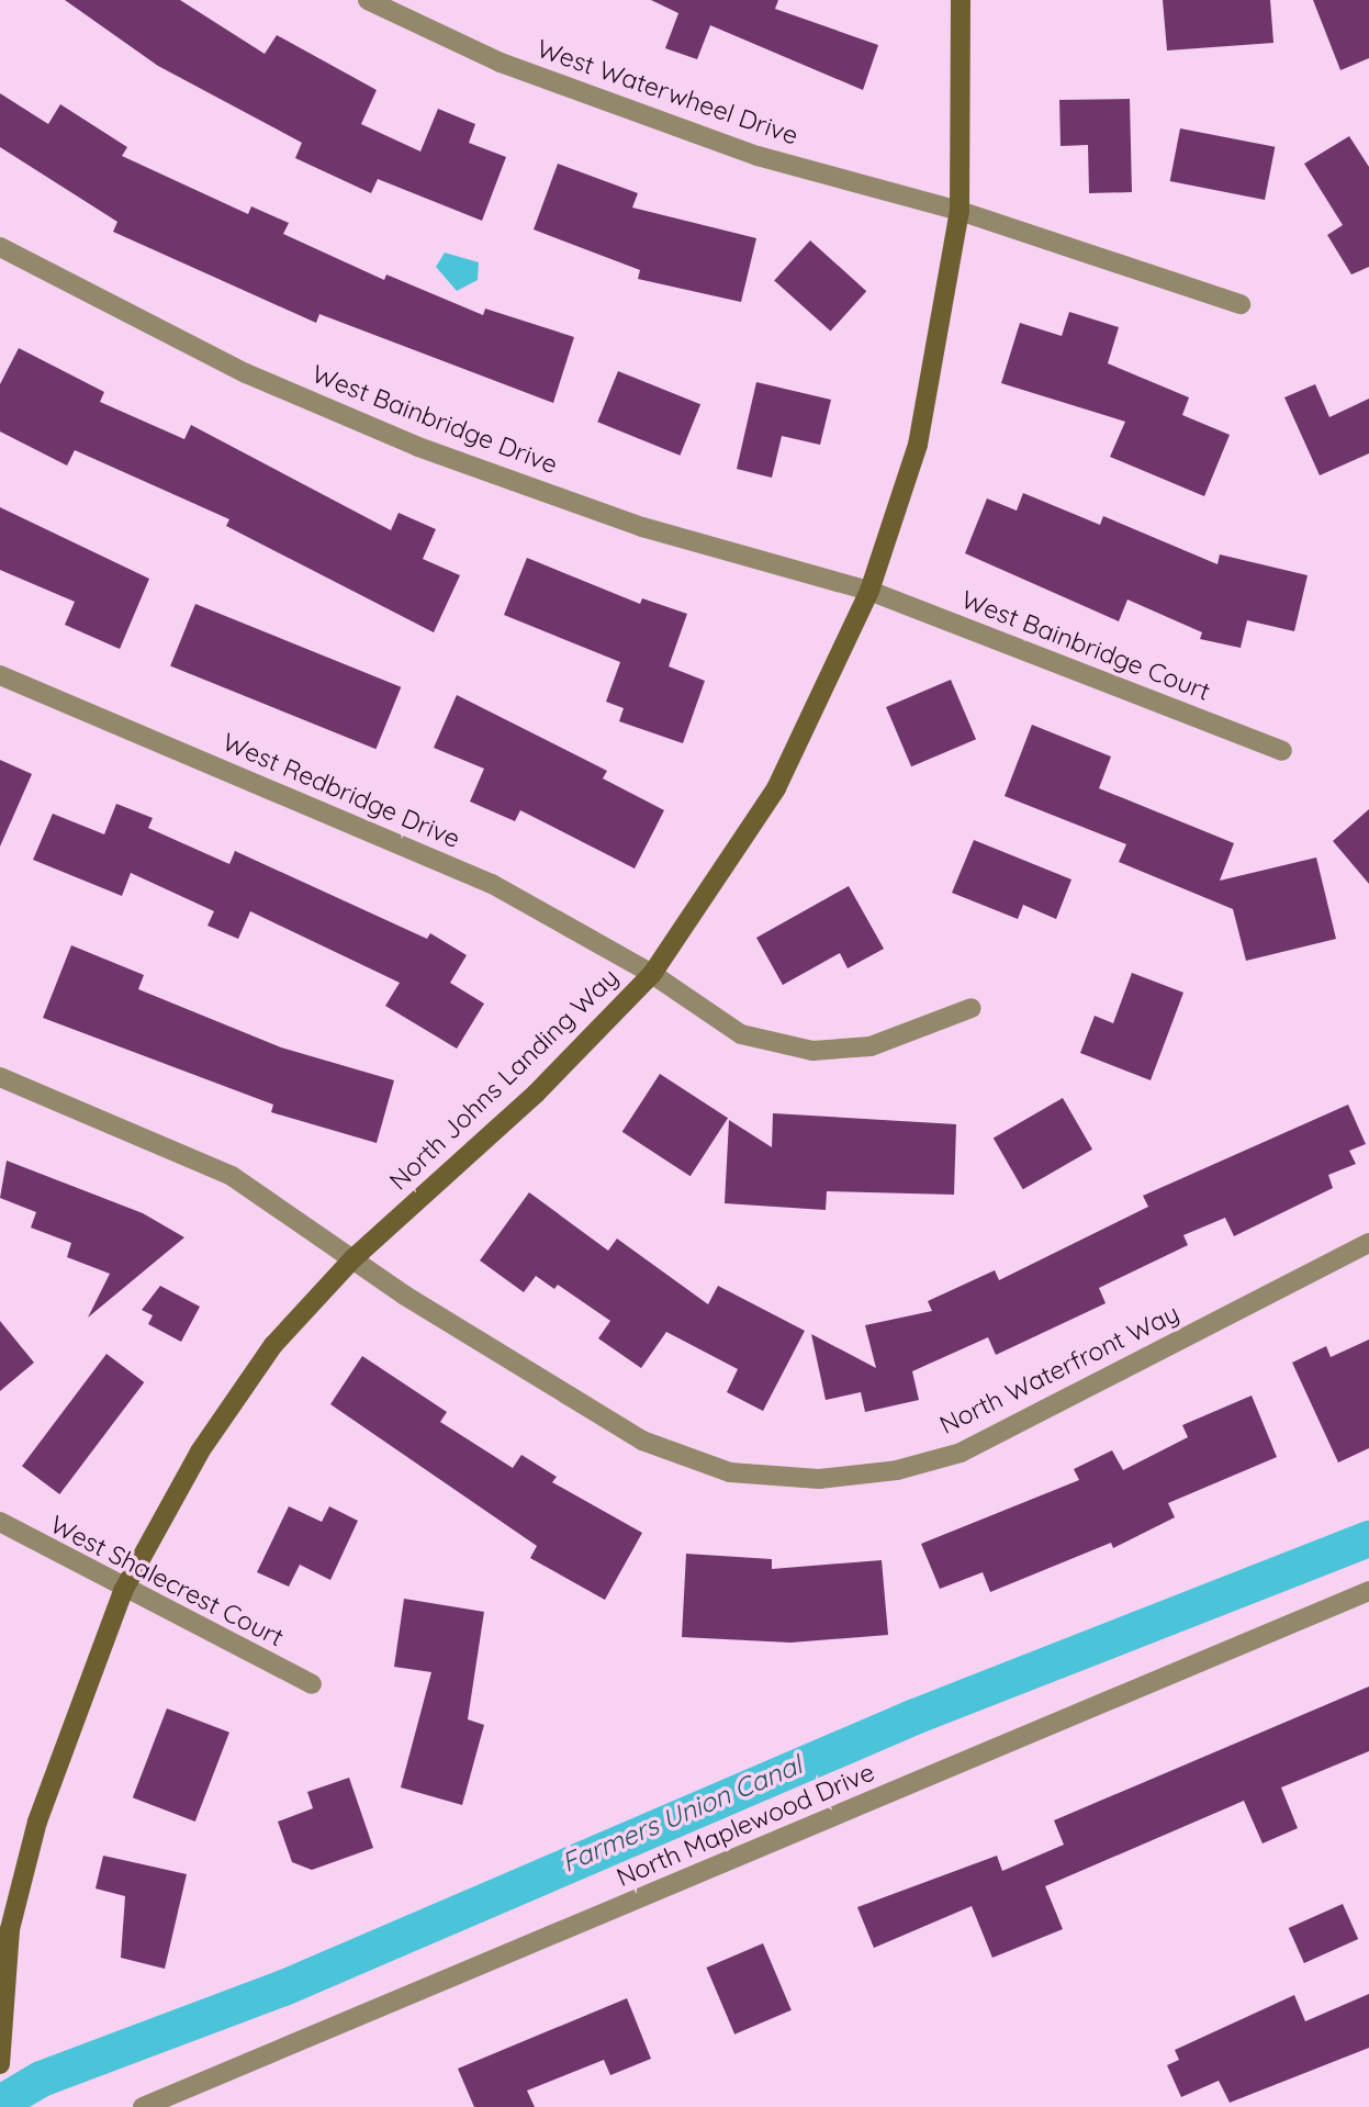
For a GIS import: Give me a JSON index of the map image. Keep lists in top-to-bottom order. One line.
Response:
{"streets":{"street":["West Waterwheel Drive","West Bainbridge Drive","West Bainbridge Court","West Redbridge Drive","North Johns Landing Way","North Waterfront Way","West Shalecrest Court","North Maplewood Drive"]},"crossings":[["West Waterwheel Drive","North Johns Landing Way"],["West Bainbridge Drive","West Bainbridge Court"],["West Bainbridge Drive","North Johns Landing Way"],["West Bainbridge Court","North Johns Landing Way"],["West Redbridge Drive","North Johns Landing Way"],["North Johns Landing Way","North Waterfront Way"],["North Johns Landing Way","West Shalecrest Court"]],"water":["Farmers Union Canal"]}
